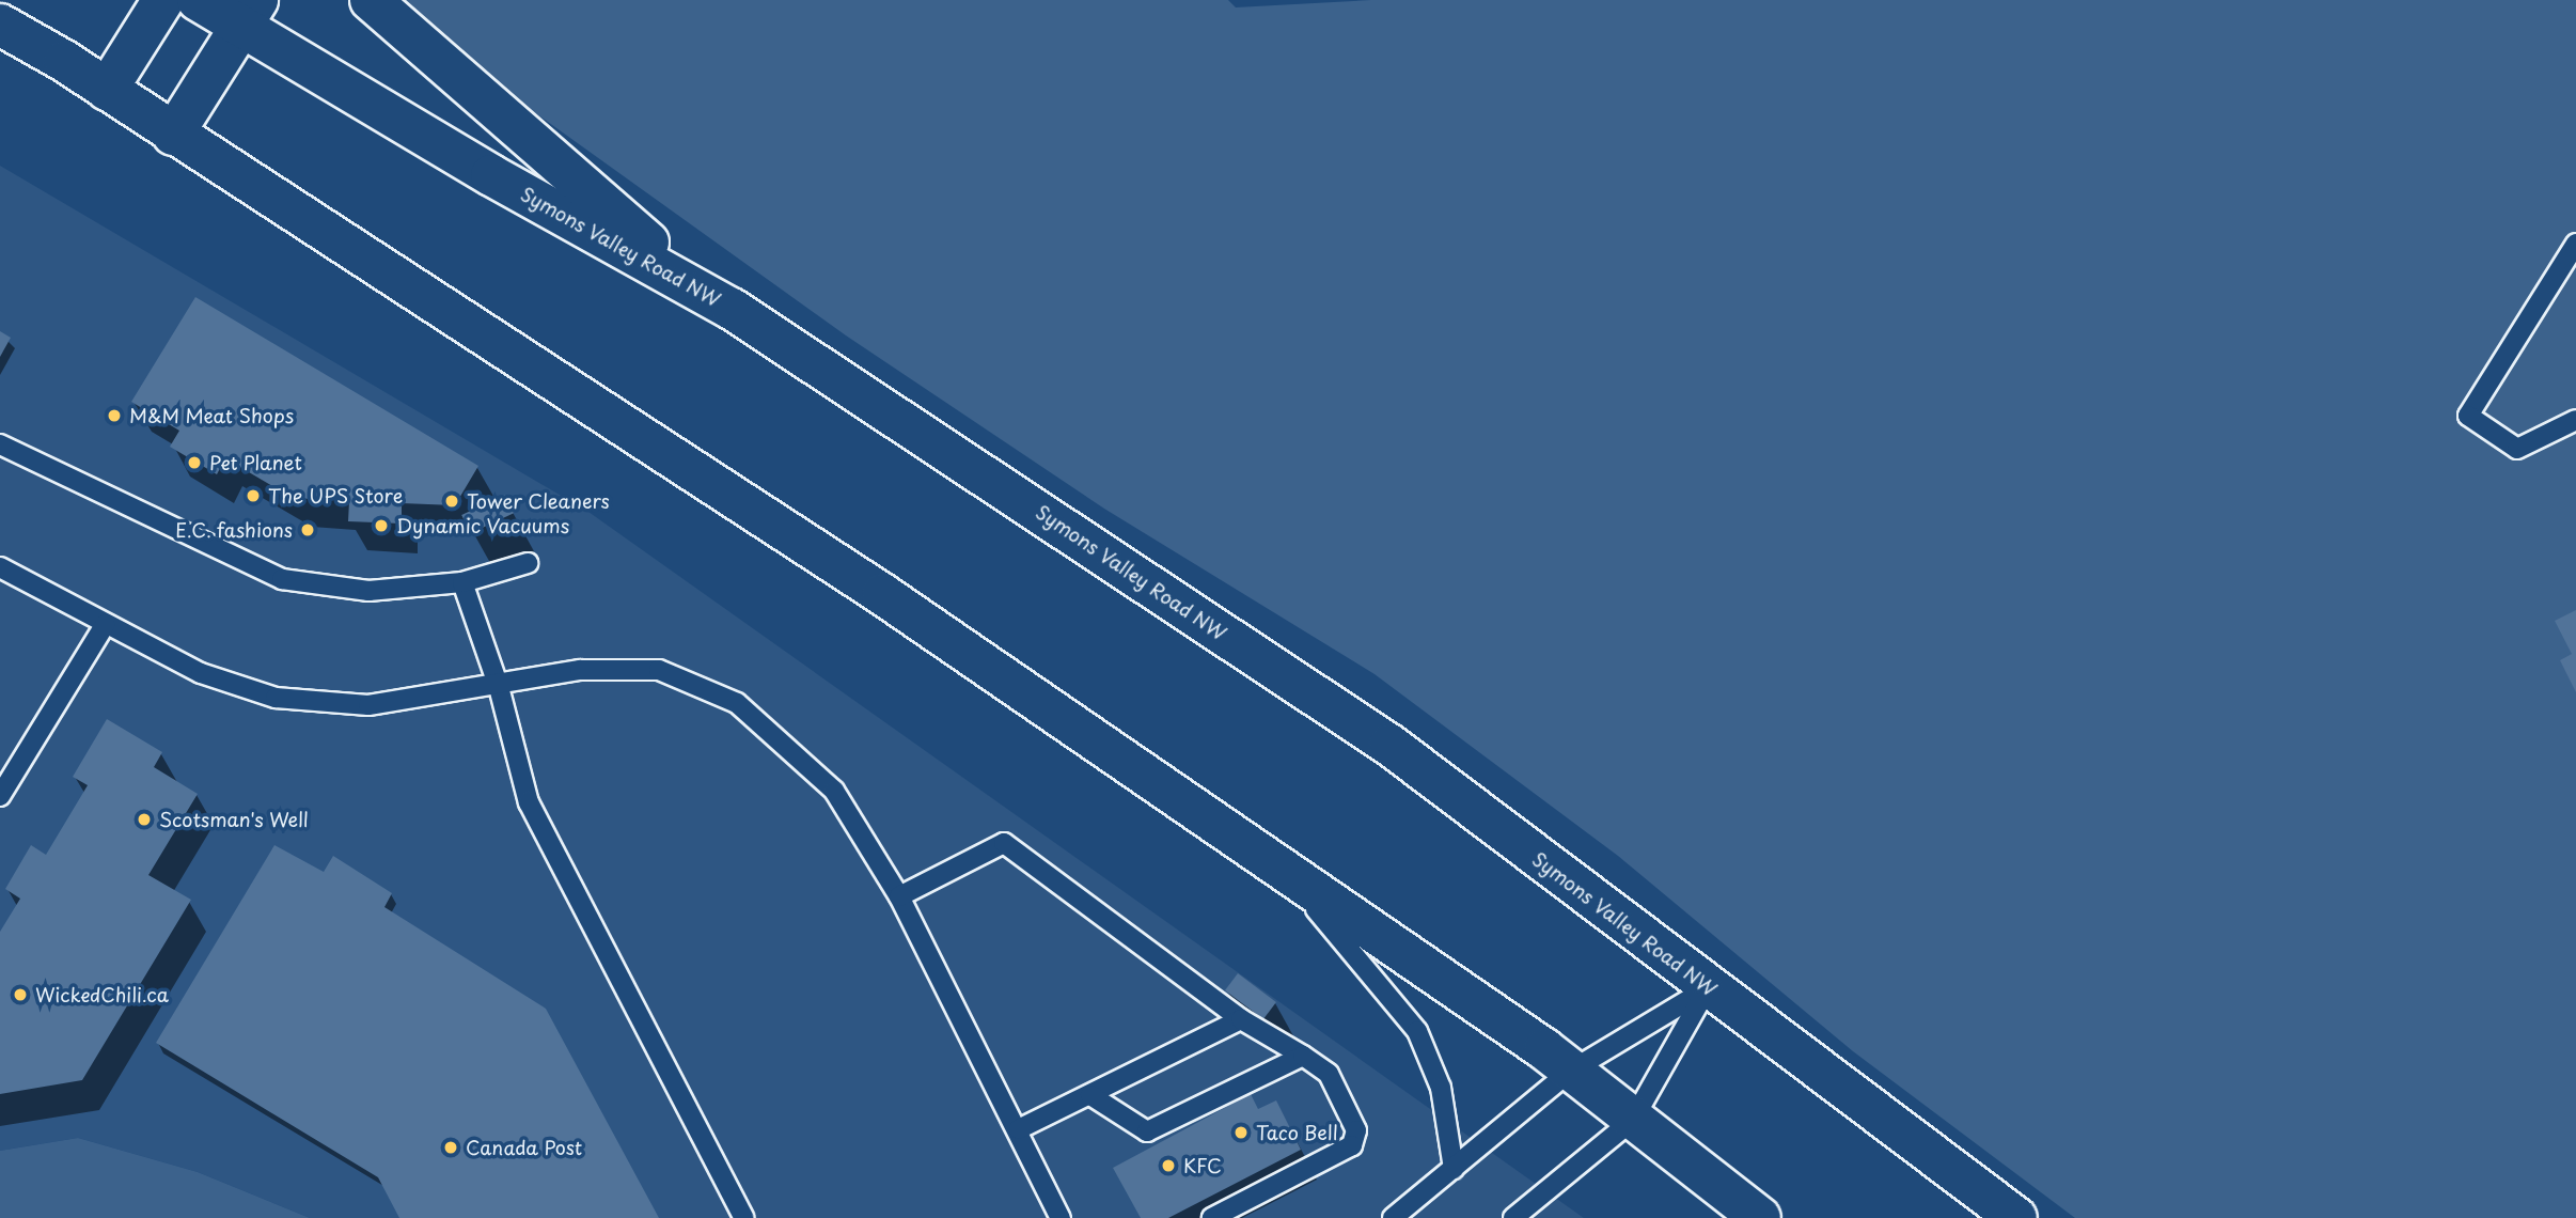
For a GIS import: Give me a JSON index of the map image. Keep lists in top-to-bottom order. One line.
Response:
{"streets":{"main road":["Symons Valley Road NW"]},"places":["M&M Meat Shops","Pet Planet","The UPS Store","Tower Cleaners","Dynamic Vacuums","E.C. fashions","Scotsman's Well","WickedChili.ca","Taco Bell","Canada Post","KFC"]}
